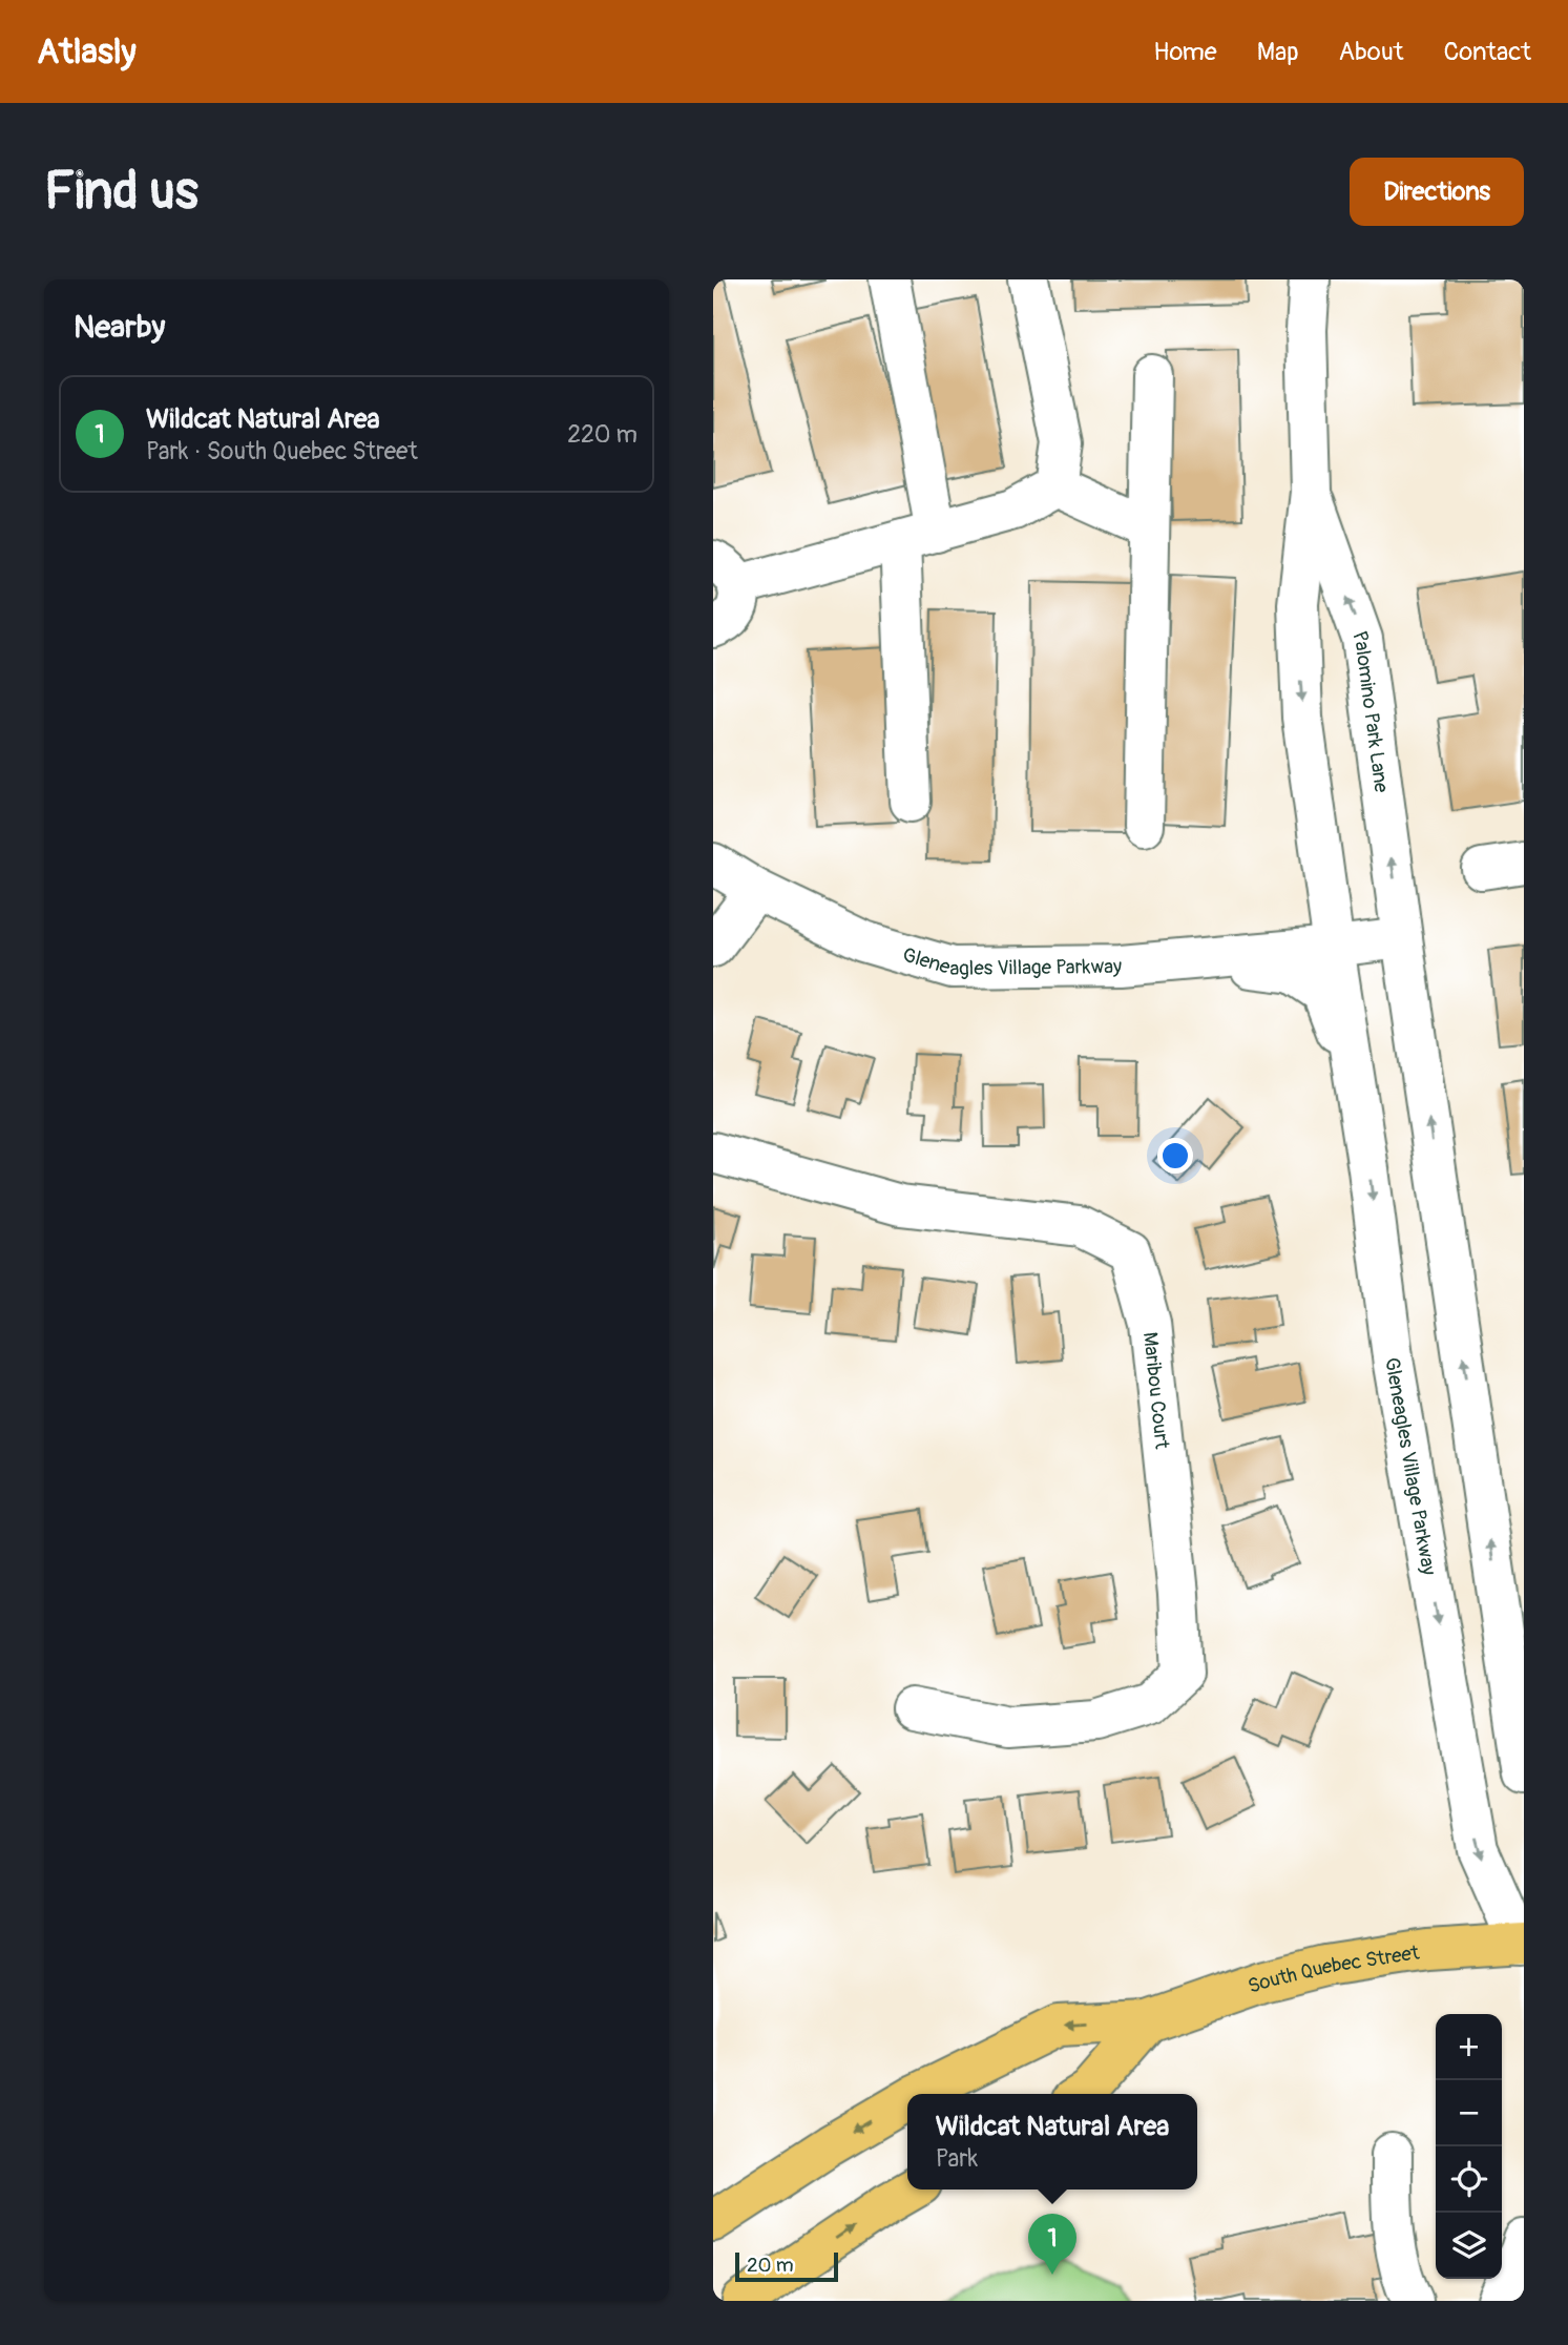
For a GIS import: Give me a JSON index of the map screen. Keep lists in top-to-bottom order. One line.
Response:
{"streets":{"main road":["South Quebec Street"],"street":["Palomino Park Lane","Gleneagles Village Parkway","Maribou Court"]},"crossings":[["Palomino Park Lane","Gleneagles Village Parkway"],["Gleneagles Village Parkway","South Quebec Street"]],"scale_bar":"20 m","page":{"header":"Atlasly","nav":["Home","Map","About","Contact"],"buttons":"Directions","title":"Find us","heading":"Nearby","list":[{"mark":"1","name":"Wildcat Natural Area","note":"Park · South Quebec Street","value":"220 m"}],"map_buttons":["+","−"],"popup":["Wildcat Natural Area","Park"],"pins":"1","scale":"20 m"}}
